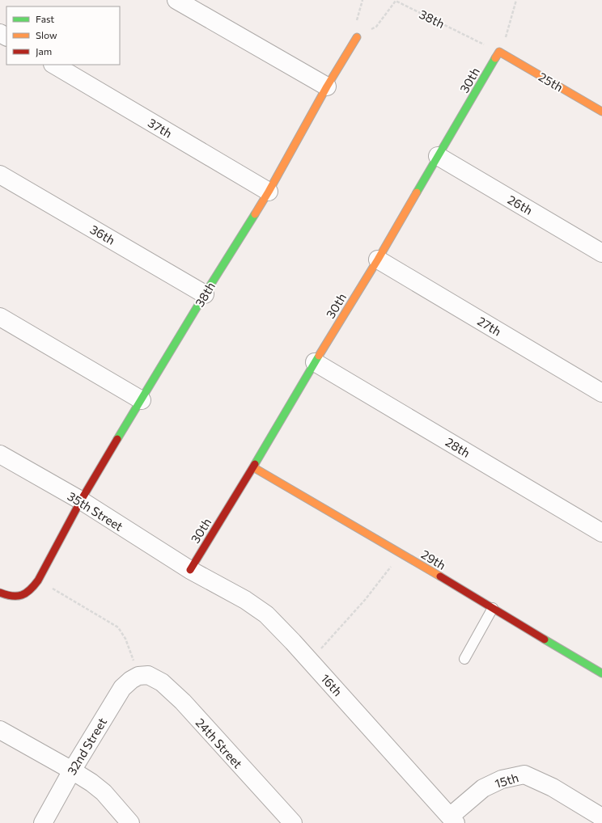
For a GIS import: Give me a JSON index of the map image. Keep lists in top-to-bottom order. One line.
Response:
{"streets":{"street":["38th","30th","25th","37th","26th","36th","27th","28th","35th Street","29th","16th","24th Street","32nd Street","15th"]},"crossings":[["38th","30th"],["38th","25th"],["38th","37th"],["38th","36th"],["38th","35th Street"],["30th","25th"],["30th","26th"],["30th","27th"],["30th","28th"],["30th","35th Street"],["30th","29th"],["30th","16th"],["35th Street","16th"],["16th","15th"],["24th Street","32nd Street"]],"legend":["Fast","Slow","Jam"]}
